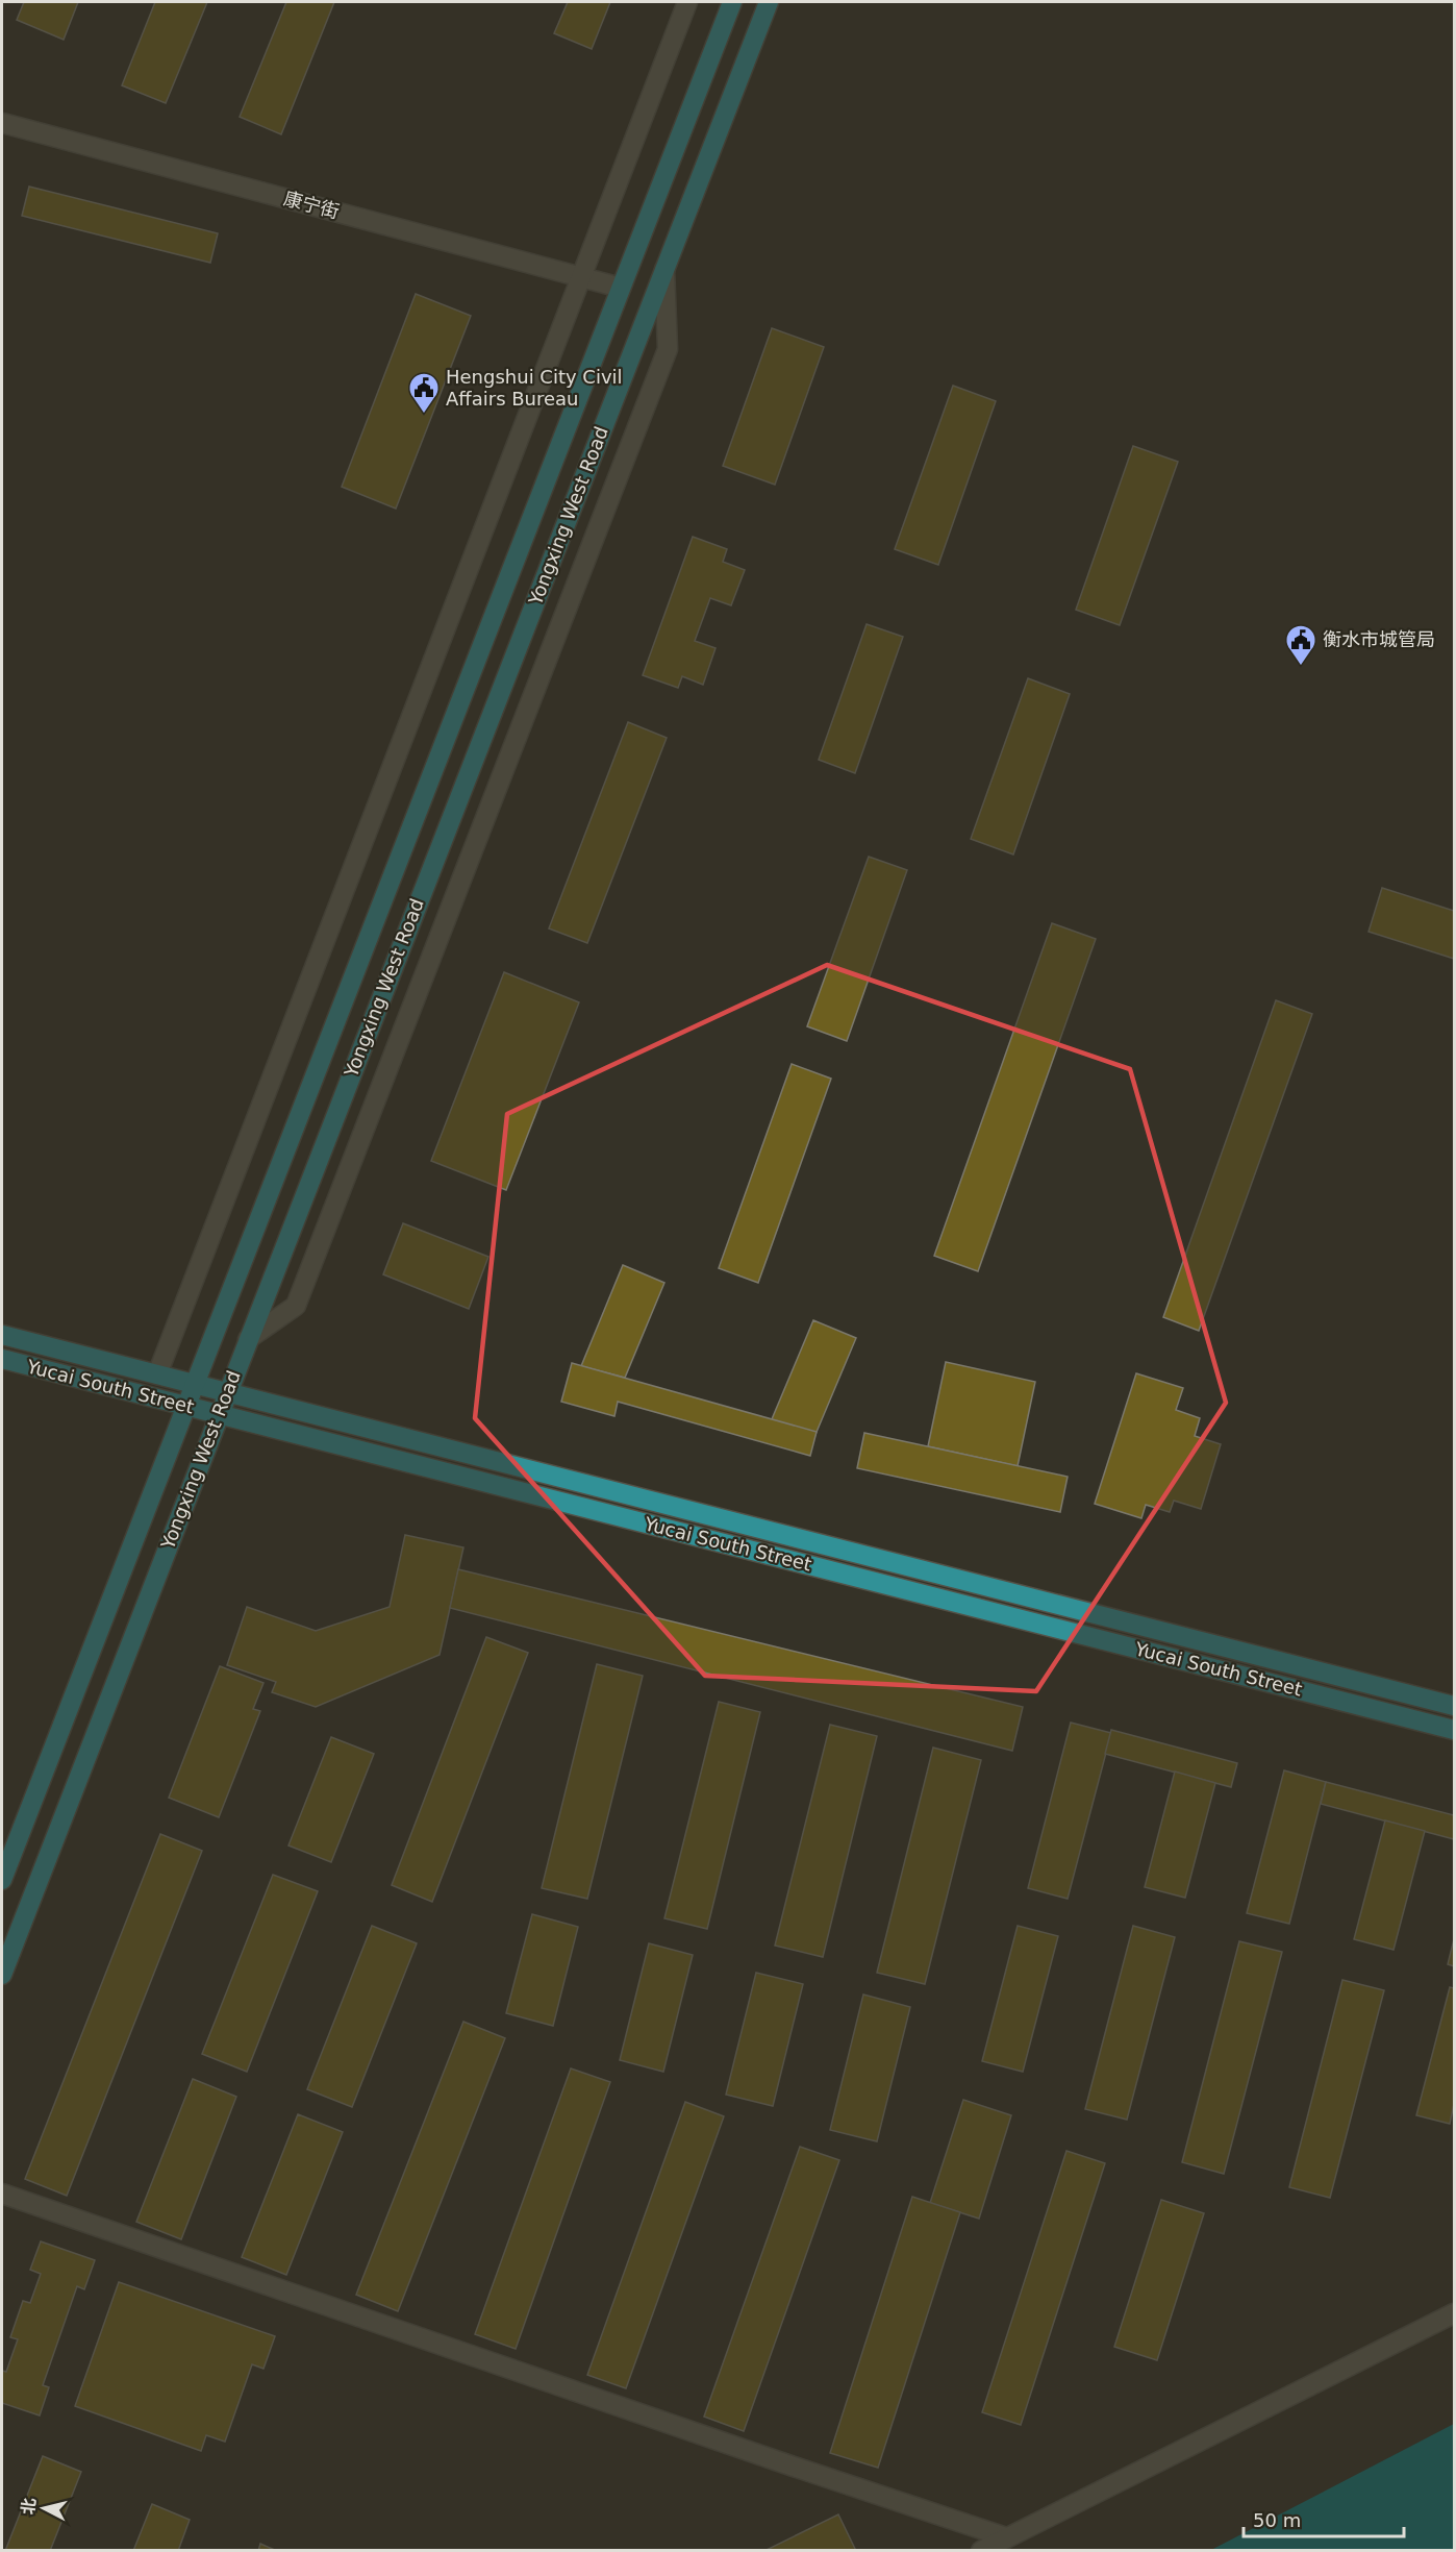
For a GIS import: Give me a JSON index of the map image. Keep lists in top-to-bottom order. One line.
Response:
{"streets":{"main road":["Yongxing West Road","Yucai South Street"],"street":["康宁街"]},"crossings":[["康宁街","Yongxing West Road"],["Yongxing West Road","Yucai South Street"]],"places":{"public building":["Hengshui City Civil Affairs Bureau","衡水市城管局"]},"scale_bar":"50 m","north":"left"}
